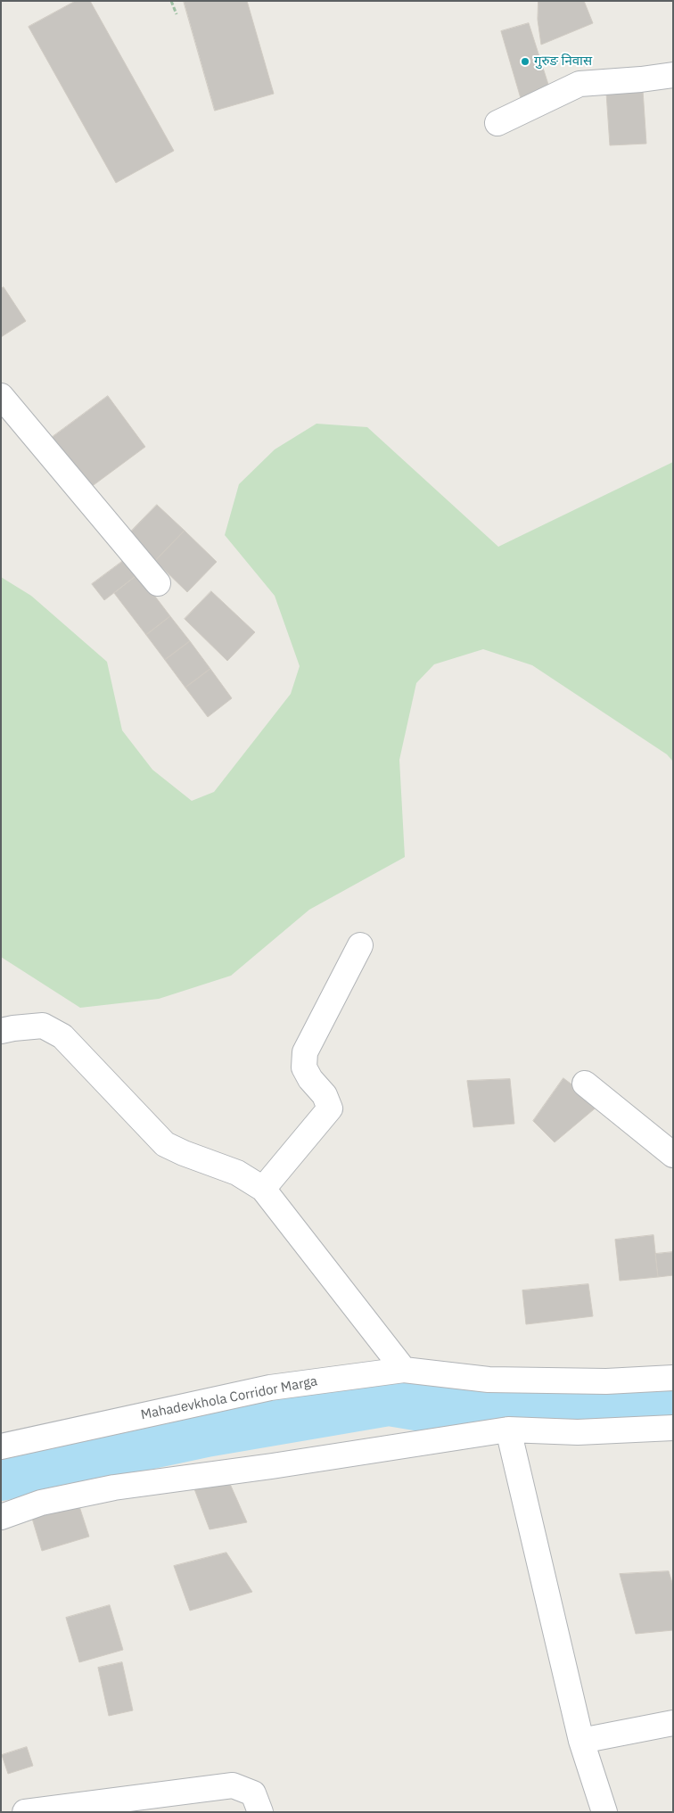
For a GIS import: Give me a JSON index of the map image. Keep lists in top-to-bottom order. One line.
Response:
{"streets":{"street":["Mahadevkhola Corridor Marga"]},"places":["गुरुङ निवास"]}
